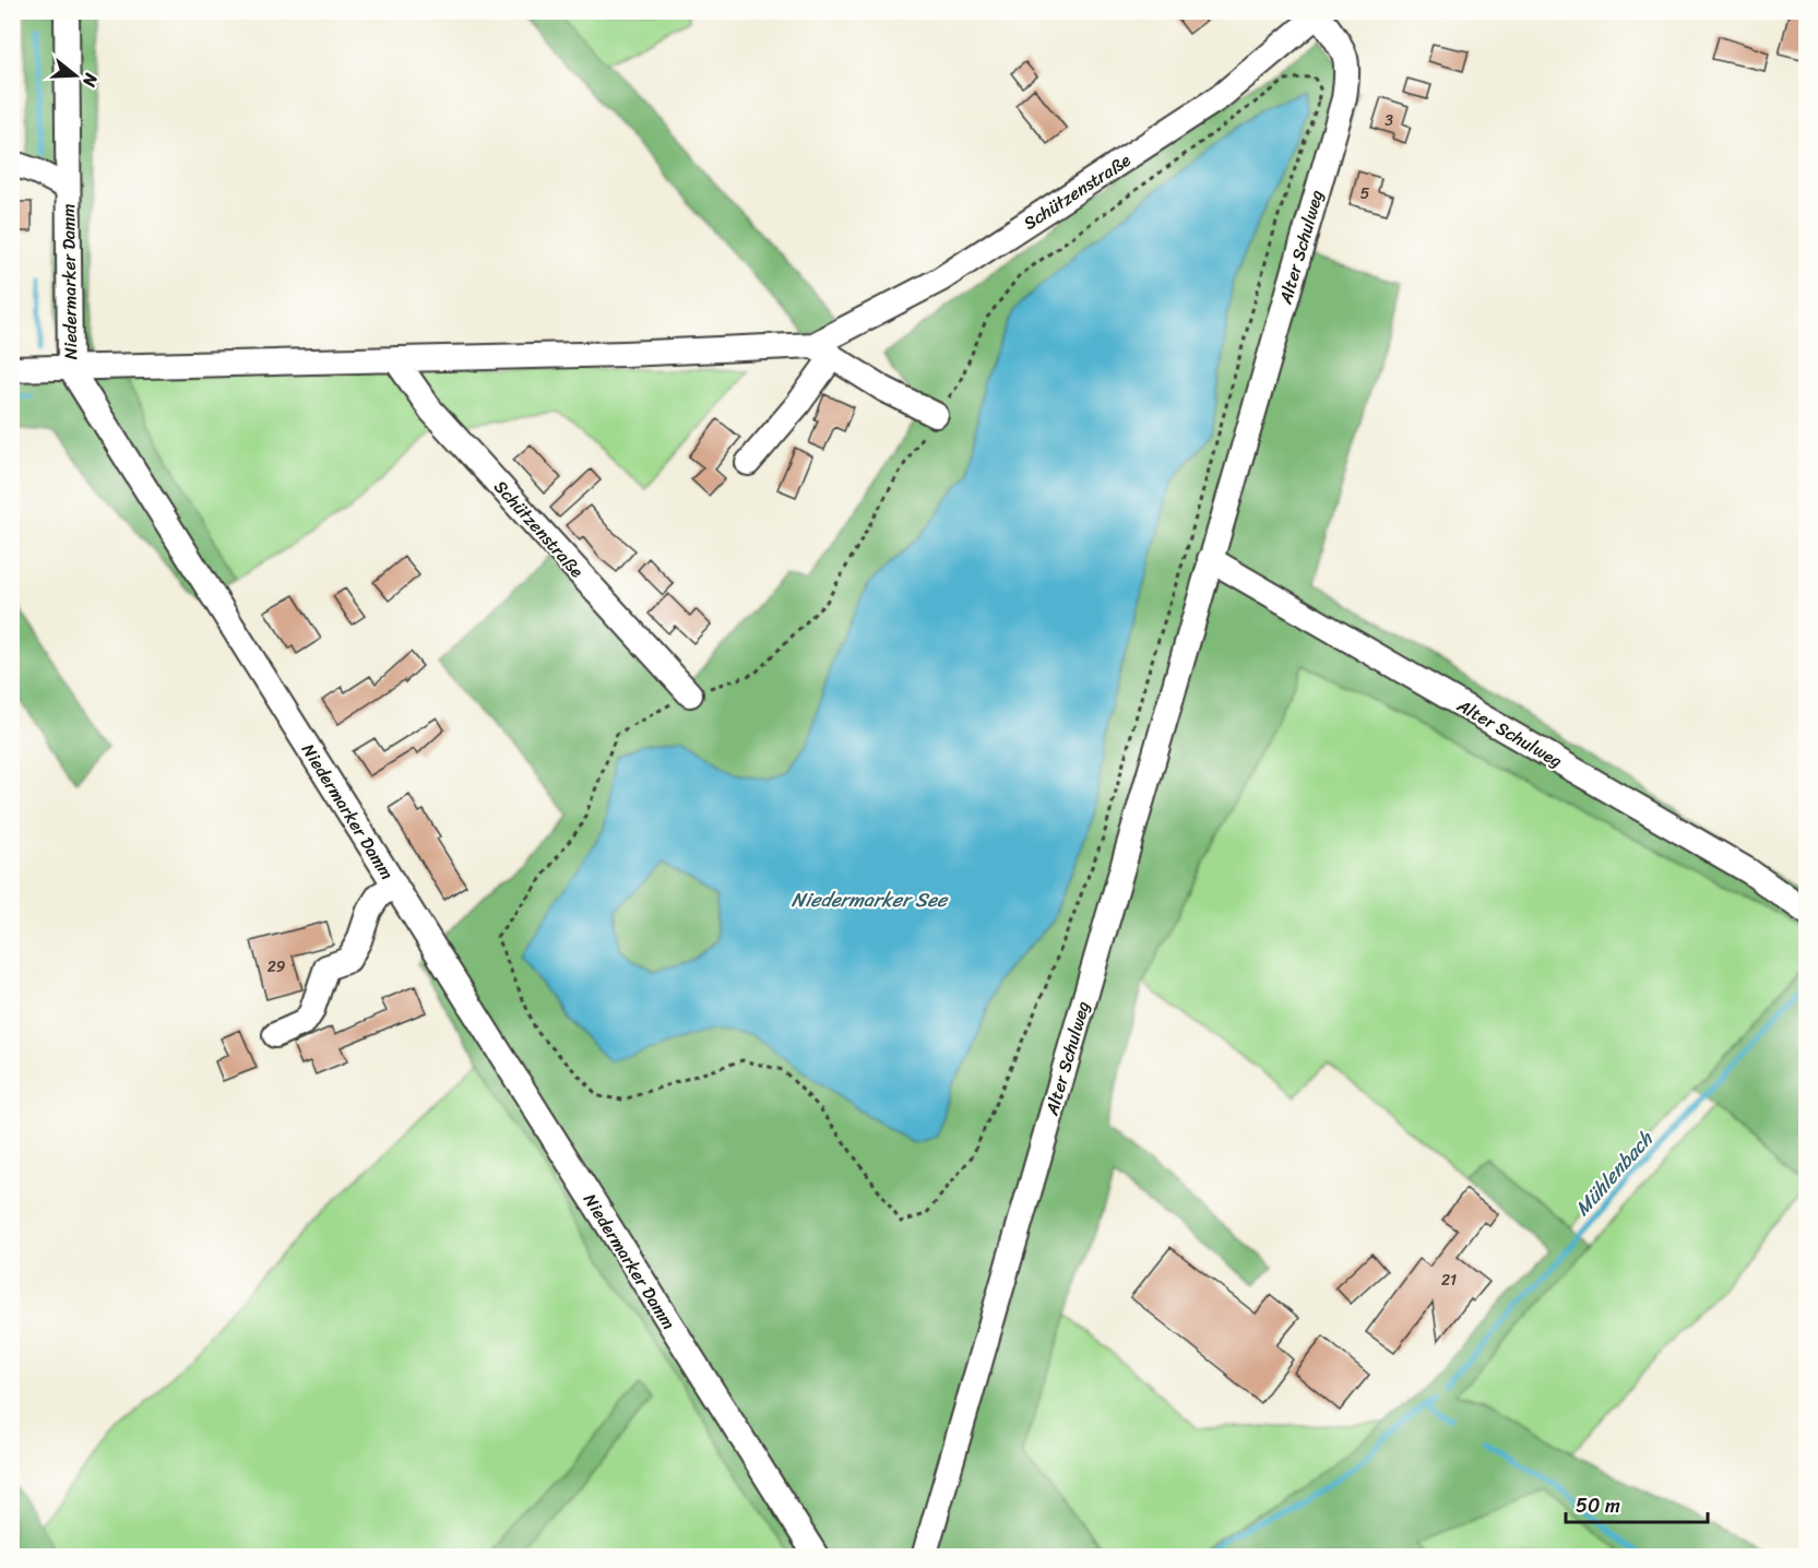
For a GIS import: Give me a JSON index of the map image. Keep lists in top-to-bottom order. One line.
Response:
{"streets":{"street":["Schützenstraße","Alter Schulweg","Niedermarker Damm"]},"crossings":[["Schützenstraße","Alter Schulweg"],["Schützenstraße","Niedermarker Damm"]],"water":["Niedermarker See","Mühlenbach"],"house_numbers":["3","5","29","21"],"scale_bar":"50 m","north":"right"}
